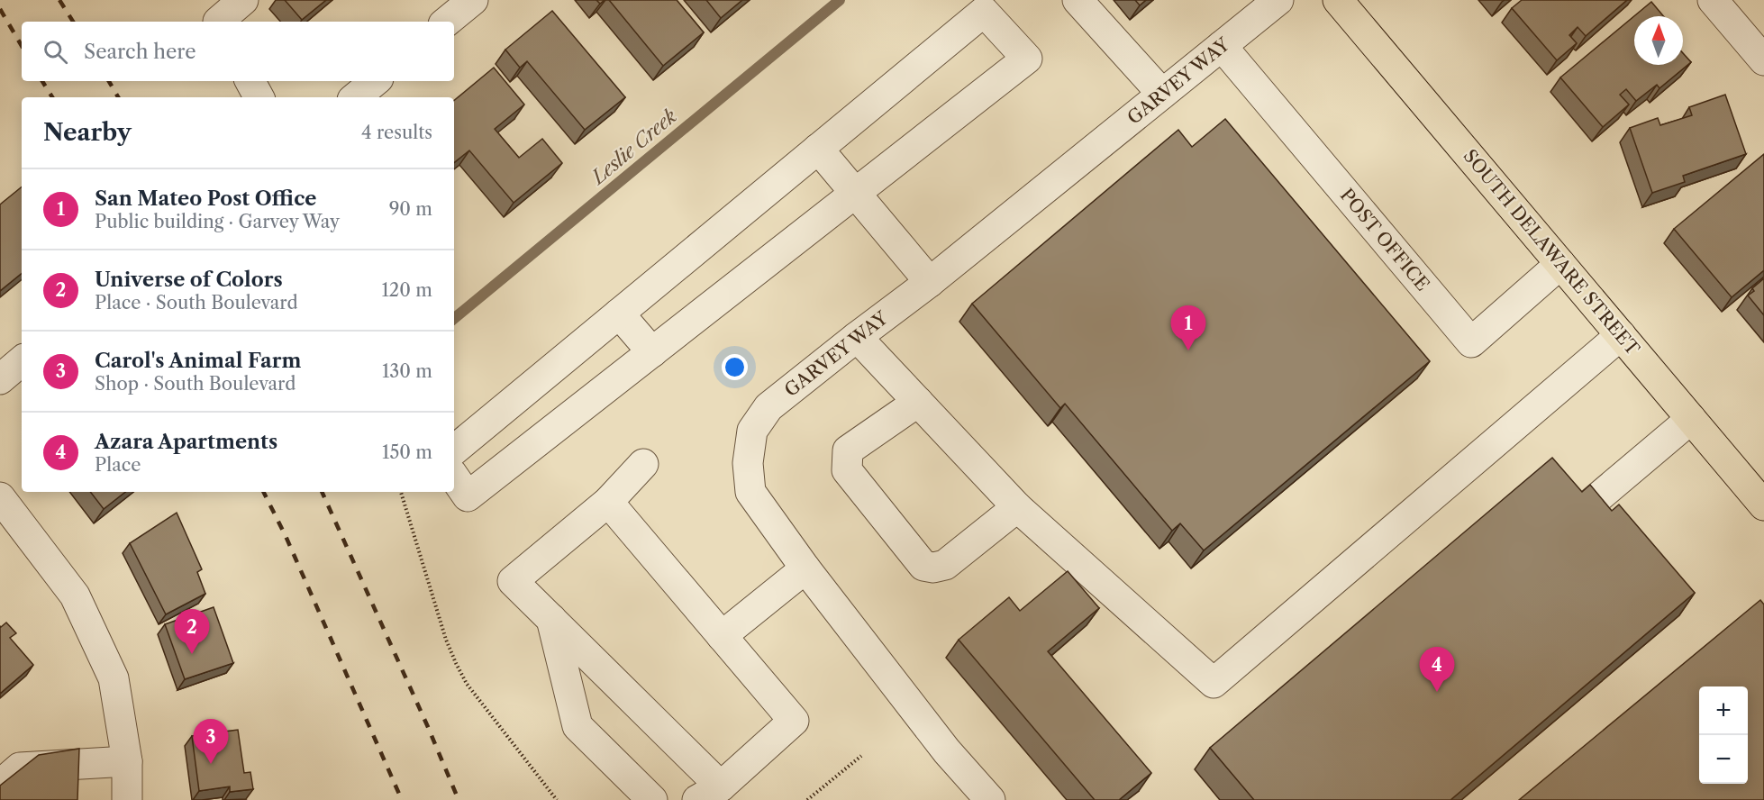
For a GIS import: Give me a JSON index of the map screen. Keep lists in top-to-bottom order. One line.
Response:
{"streets":{"main road":["SOUTH DELAWARE STREET"],"street":["GARVEY WAY","POST OFFICE"]},"crossings":[["GARVEY WAY","POST OFFICE"],["POST OFFICE","SOUTH DELAWARE STREET"]],"water":["Leslie Creek"],"north":"top","page":{"search":"Search here","heading":["Nearby","4 results"],"list":[{"mark":"1","name":"San Mateo Post Office","note":"Public building · Garvey Way","value":"90 m"},{"mark":"2","name":"Universe of Colors","note":"Place · South Boulevard","value":"120 m"},{"mark":"3","name":"Carol's Animal Farm","note":"Shop · South Boulevard","value":"130 m"},{"mark":"4","name":"Azara Apartments","note":"Place","value":"150 m"}],"pins":["1","2","4","3"],"map_buttons":["+","−"]}}
